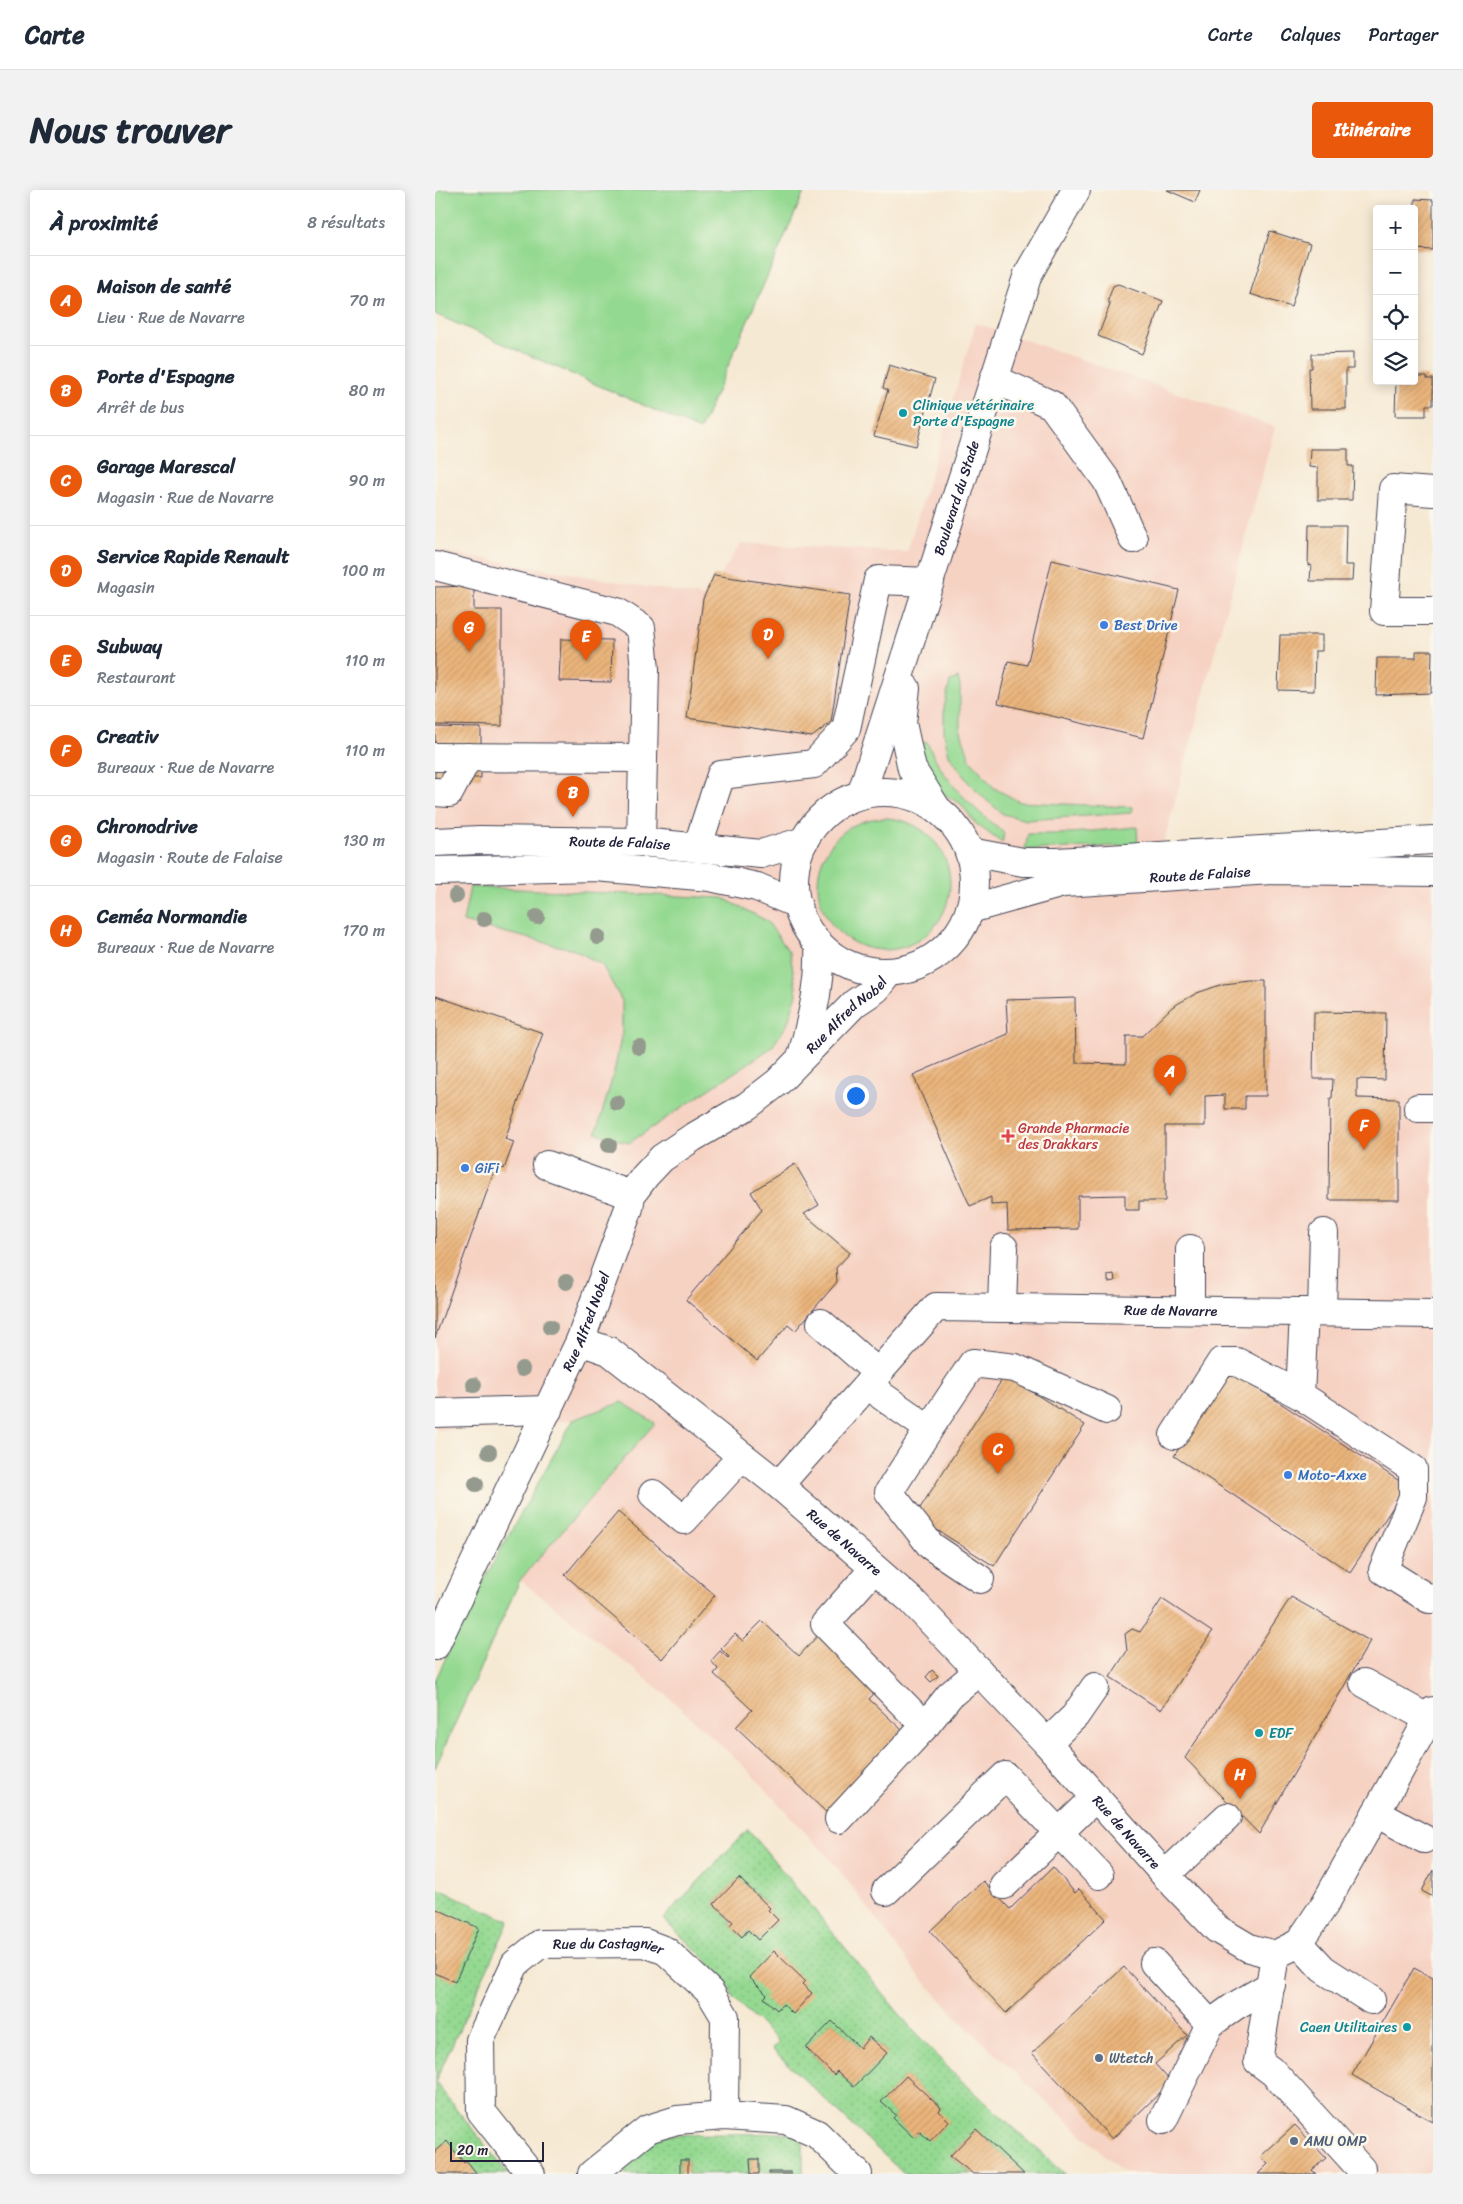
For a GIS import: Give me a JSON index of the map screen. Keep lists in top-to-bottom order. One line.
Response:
{"streets":{"street":["Boulevard du Stade","Route de Falaise","Rue Alfred Nobel","Rue de Navarre","Rue du Castagnier"]},"crossings":[["Rue Alfred Nobel","Rue de Navarre"]],"places":{"other":["Clinique vétérinaire Porte d'Espagne","Best Drive","GiFi","Moto-Axxe","EDF","Caen Utilitaires","Wtetch","AMU OMP"],"health":["Grande Pharmacie des Drakkars"]},"scale_bar":"20 m","page":{"header":"Carte","nav":["Carte","Calques","Partager"],"title":"Nous trouver","buttons":"Itinéraire","heading":["À proximité","8 résultats"],"map_buttons":["+","−"],"list":[{"mark":"A","name":"Maison de santé","note":"Lieu · Rue de Navarre","value":"70 m"},{"mark":"B","name":"Porte d'Espagne","note":"Arrêt de bus","value":"80 m"},{"mark":"C","name":"Garage Marescal","note":"Magasin · Rue de Navarre","value":"90 m"},{"mark":"D","name":"Service Rapide Renault","note":"Magasin","value":"100 m"},{"mark":"E","name":"Subway","note":"Restaurant","value":"110 m"},{"mark":"F","name":"Creativ","note":"Bureaux · Rue de Navarre","value":"110 m"},{"mark":"G","name":"Chronodrive","note":"Magasin · Route de Falaise","value":"130 m"},{"mark":"H","name":"Ceméa Normandie","note":"Bureaux · Rue de Navarre","value":"170 m"}],"pins":["G","D","E","B","A","F","C","H"],"scale":"20 m"}}
